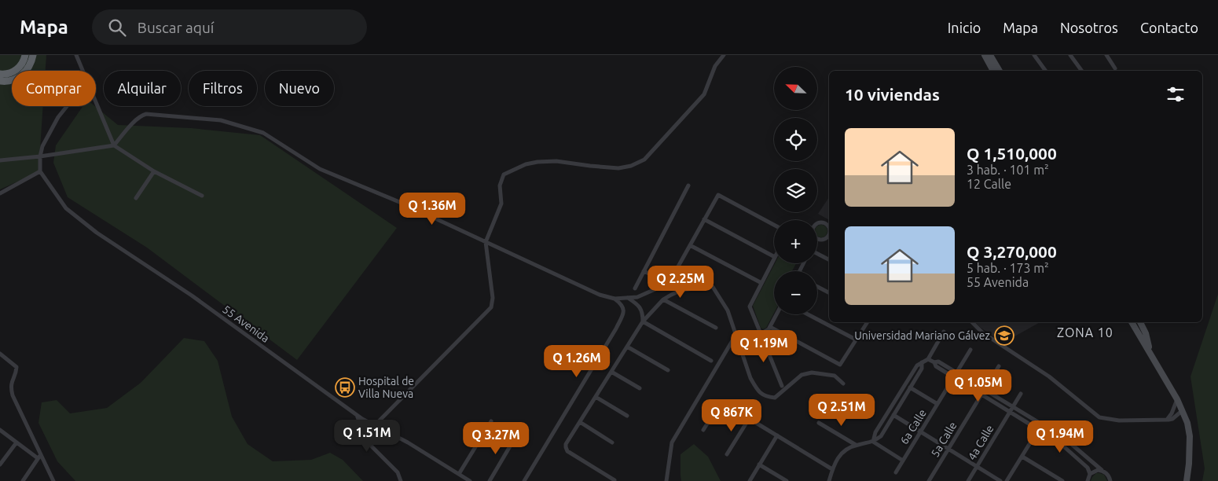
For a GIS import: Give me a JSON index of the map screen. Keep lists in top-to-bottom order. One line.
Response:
{"streets":{"street":["55 Avenida","6a Calle","5a Calle","4a Calle"]},"districts":["ZONA 10"],"places":{"school or university":["Universidad Mariano Gálvez"],"bus stop":["Hospital de Villa Nueva"]},"north":"top left","page":{"header":"Mapa","search":"Buscar aquí","nav":["Inicio","Mapa","Nosotros","Contacto"],"map_buttons":["+","−"],"chip":["Comprar","Alquilar","Filtros","Nuevo"],"heading":"10 viviendas","list":[{"name":"Q 1,510,000","note":"3 hab. · 101 m² · 12 Calle"},{"name":"Q 3,270,000","note":"5 hab. · 173 m² · 55 Avenida"}],"price":["Q 1.36M","Q 2.25M","Q 1.19M","Q 1.26M","Q 1.05M","Q 2.51M","Q 867K","Q 1.51M","Q 1.94M","Q 3.27M"]}}
